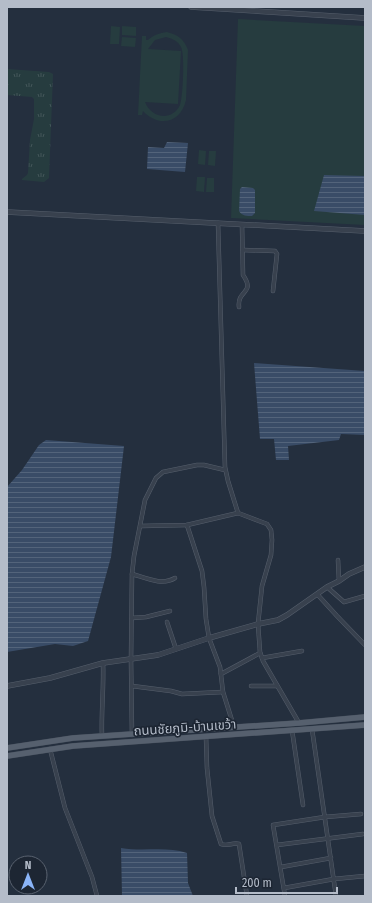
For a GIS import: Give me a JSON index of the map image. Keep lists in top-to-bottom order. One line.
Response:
{"streets":{"main road":["ถนนชัยภูมิ-บ้านเขว้า"]},"scale_bar":"200 m","north":"top"}
